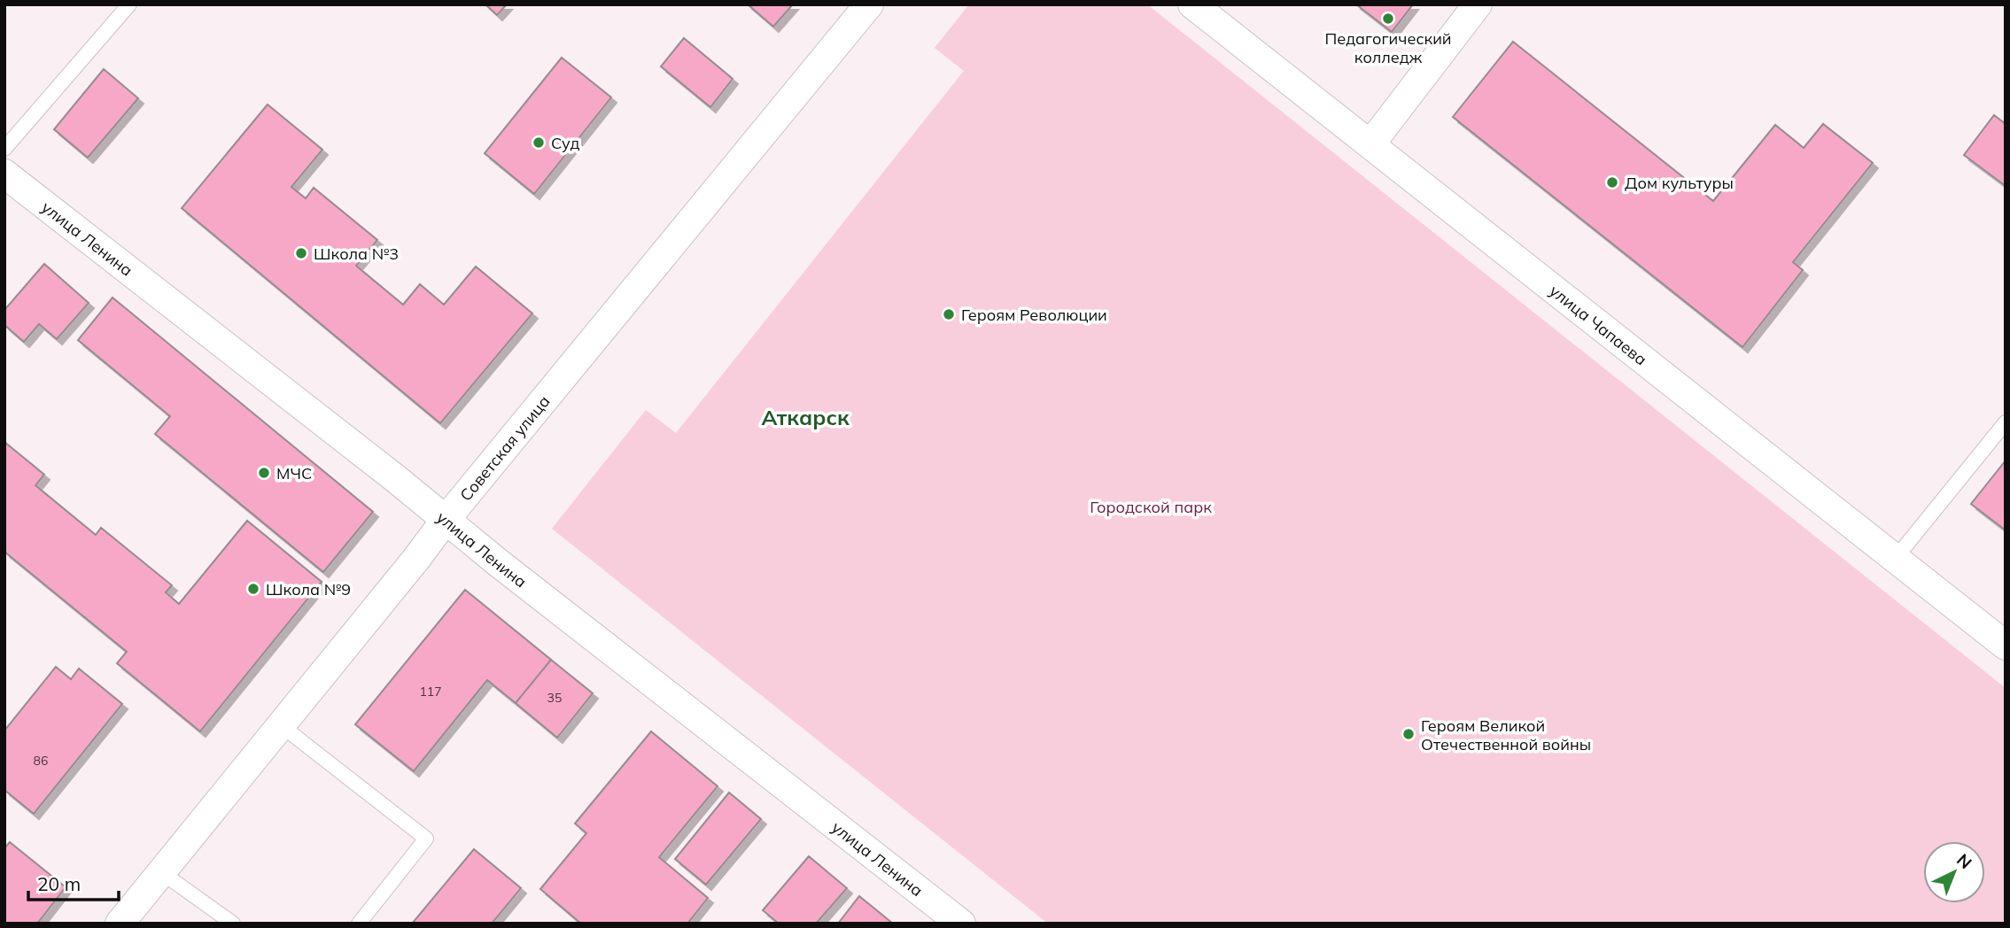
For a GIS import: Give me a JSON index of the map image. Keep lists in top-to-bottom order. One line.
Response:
{"streets":{"street":["улица Ленина","улица Чапаева","Советская улица"]},"crossings":[["улица Ленина","Советская улица"]],"districts":["Аткарск"],"parks":["Городской парк"],"places":["Педагогический колледж","Суд","Дом культуры","Школа №3","Героям Революции","МЧС","Школа №9","Героям Великой Отечественной войны"],"house_numbers":["117","35","86"],"scale_bar":"20 m","north":"top right"}
